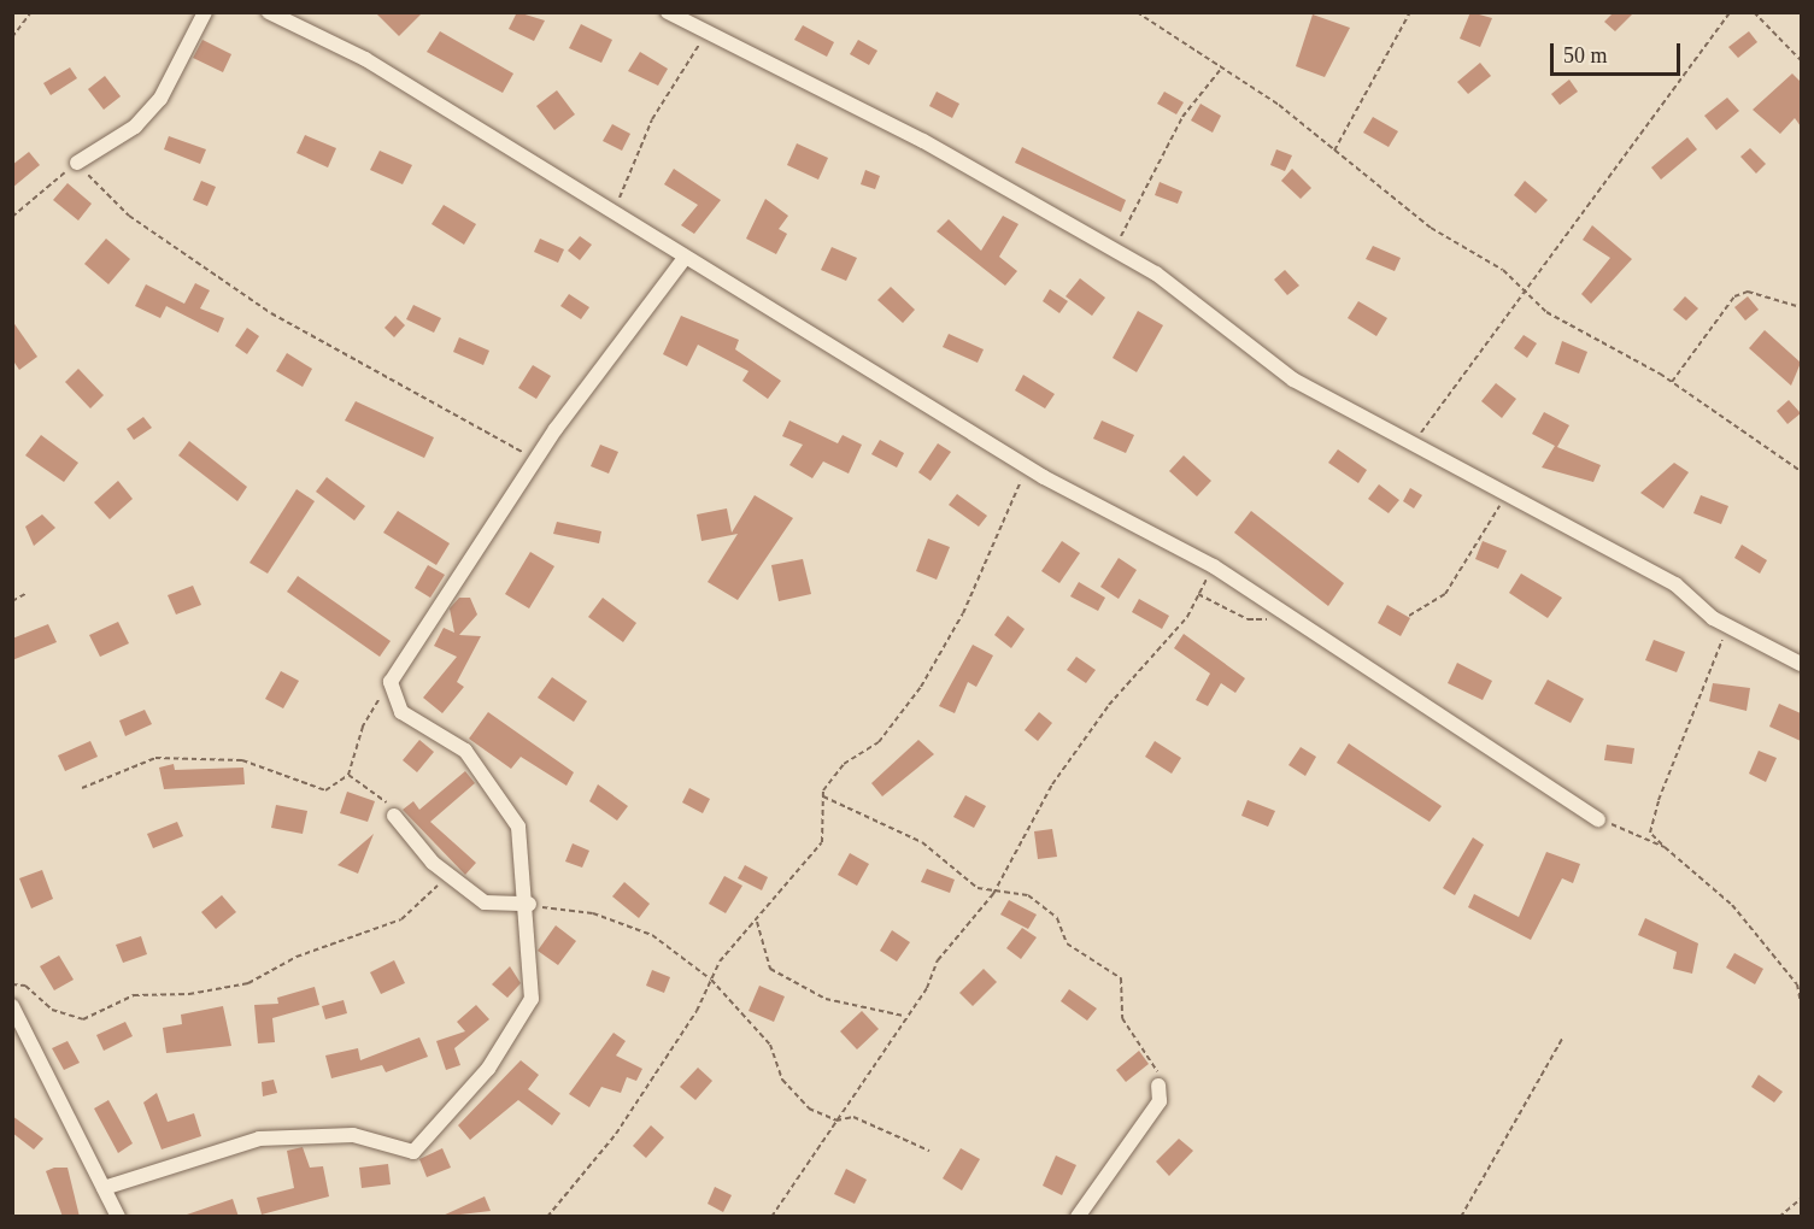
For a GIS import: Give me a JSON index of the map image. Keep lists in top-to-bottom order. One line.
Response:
{"scale_bar":"50 m"}
